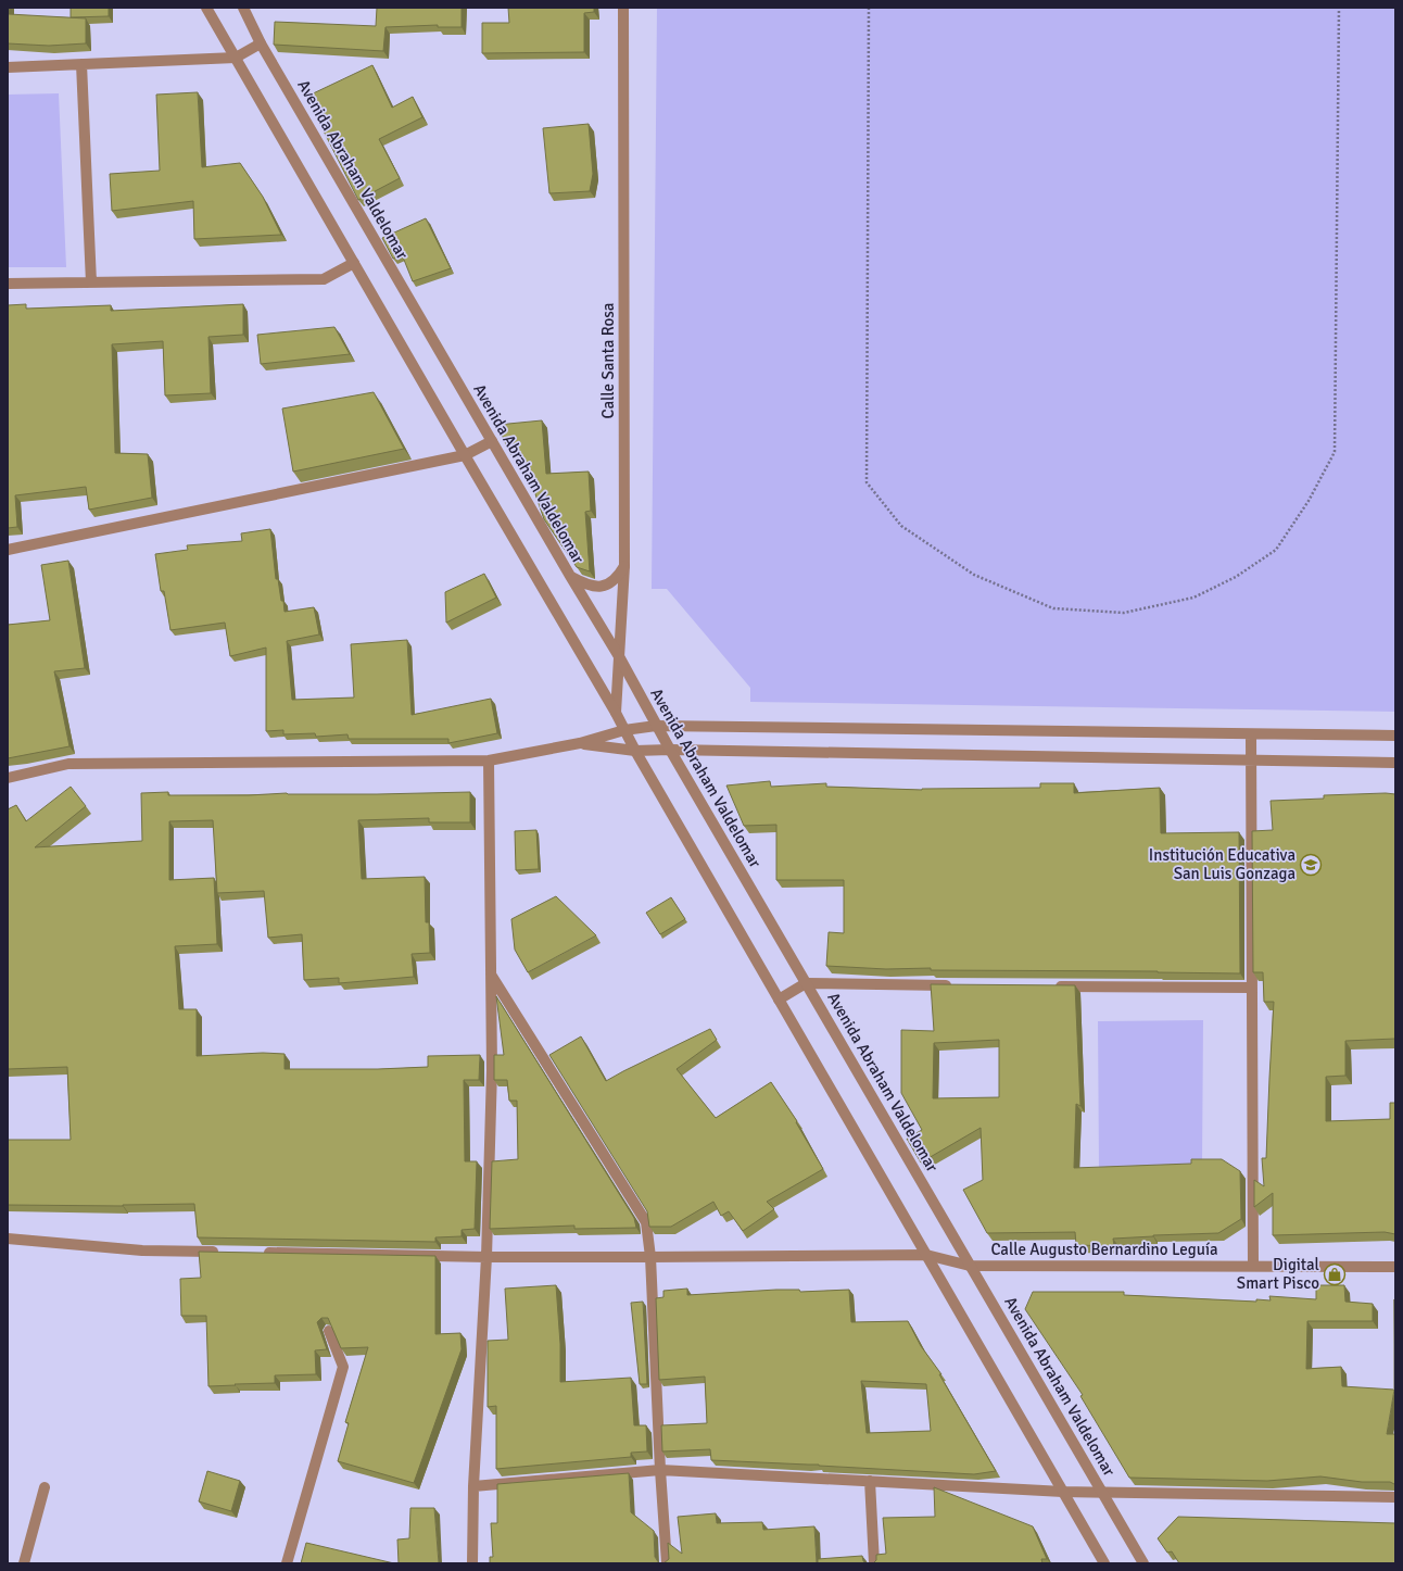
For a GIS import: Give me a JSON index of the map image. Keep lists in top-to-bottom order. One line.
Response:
{"streets":{"street":["Avenida Abraham Valdelomar","Calle Santa Rosa","Calle Augusto Bernardino Leguía"]},"crossings":[["Avenida Abraham Valdelomar","Calle Santa Rosa"],["Avenida Abraham Valdelomar","Calle Augusto Bernardino Leguía"]],"places":{"school or university":["Institución Educativa San Luis Gonzaga"],"shop":["Digital Smart Pisco"]}}
